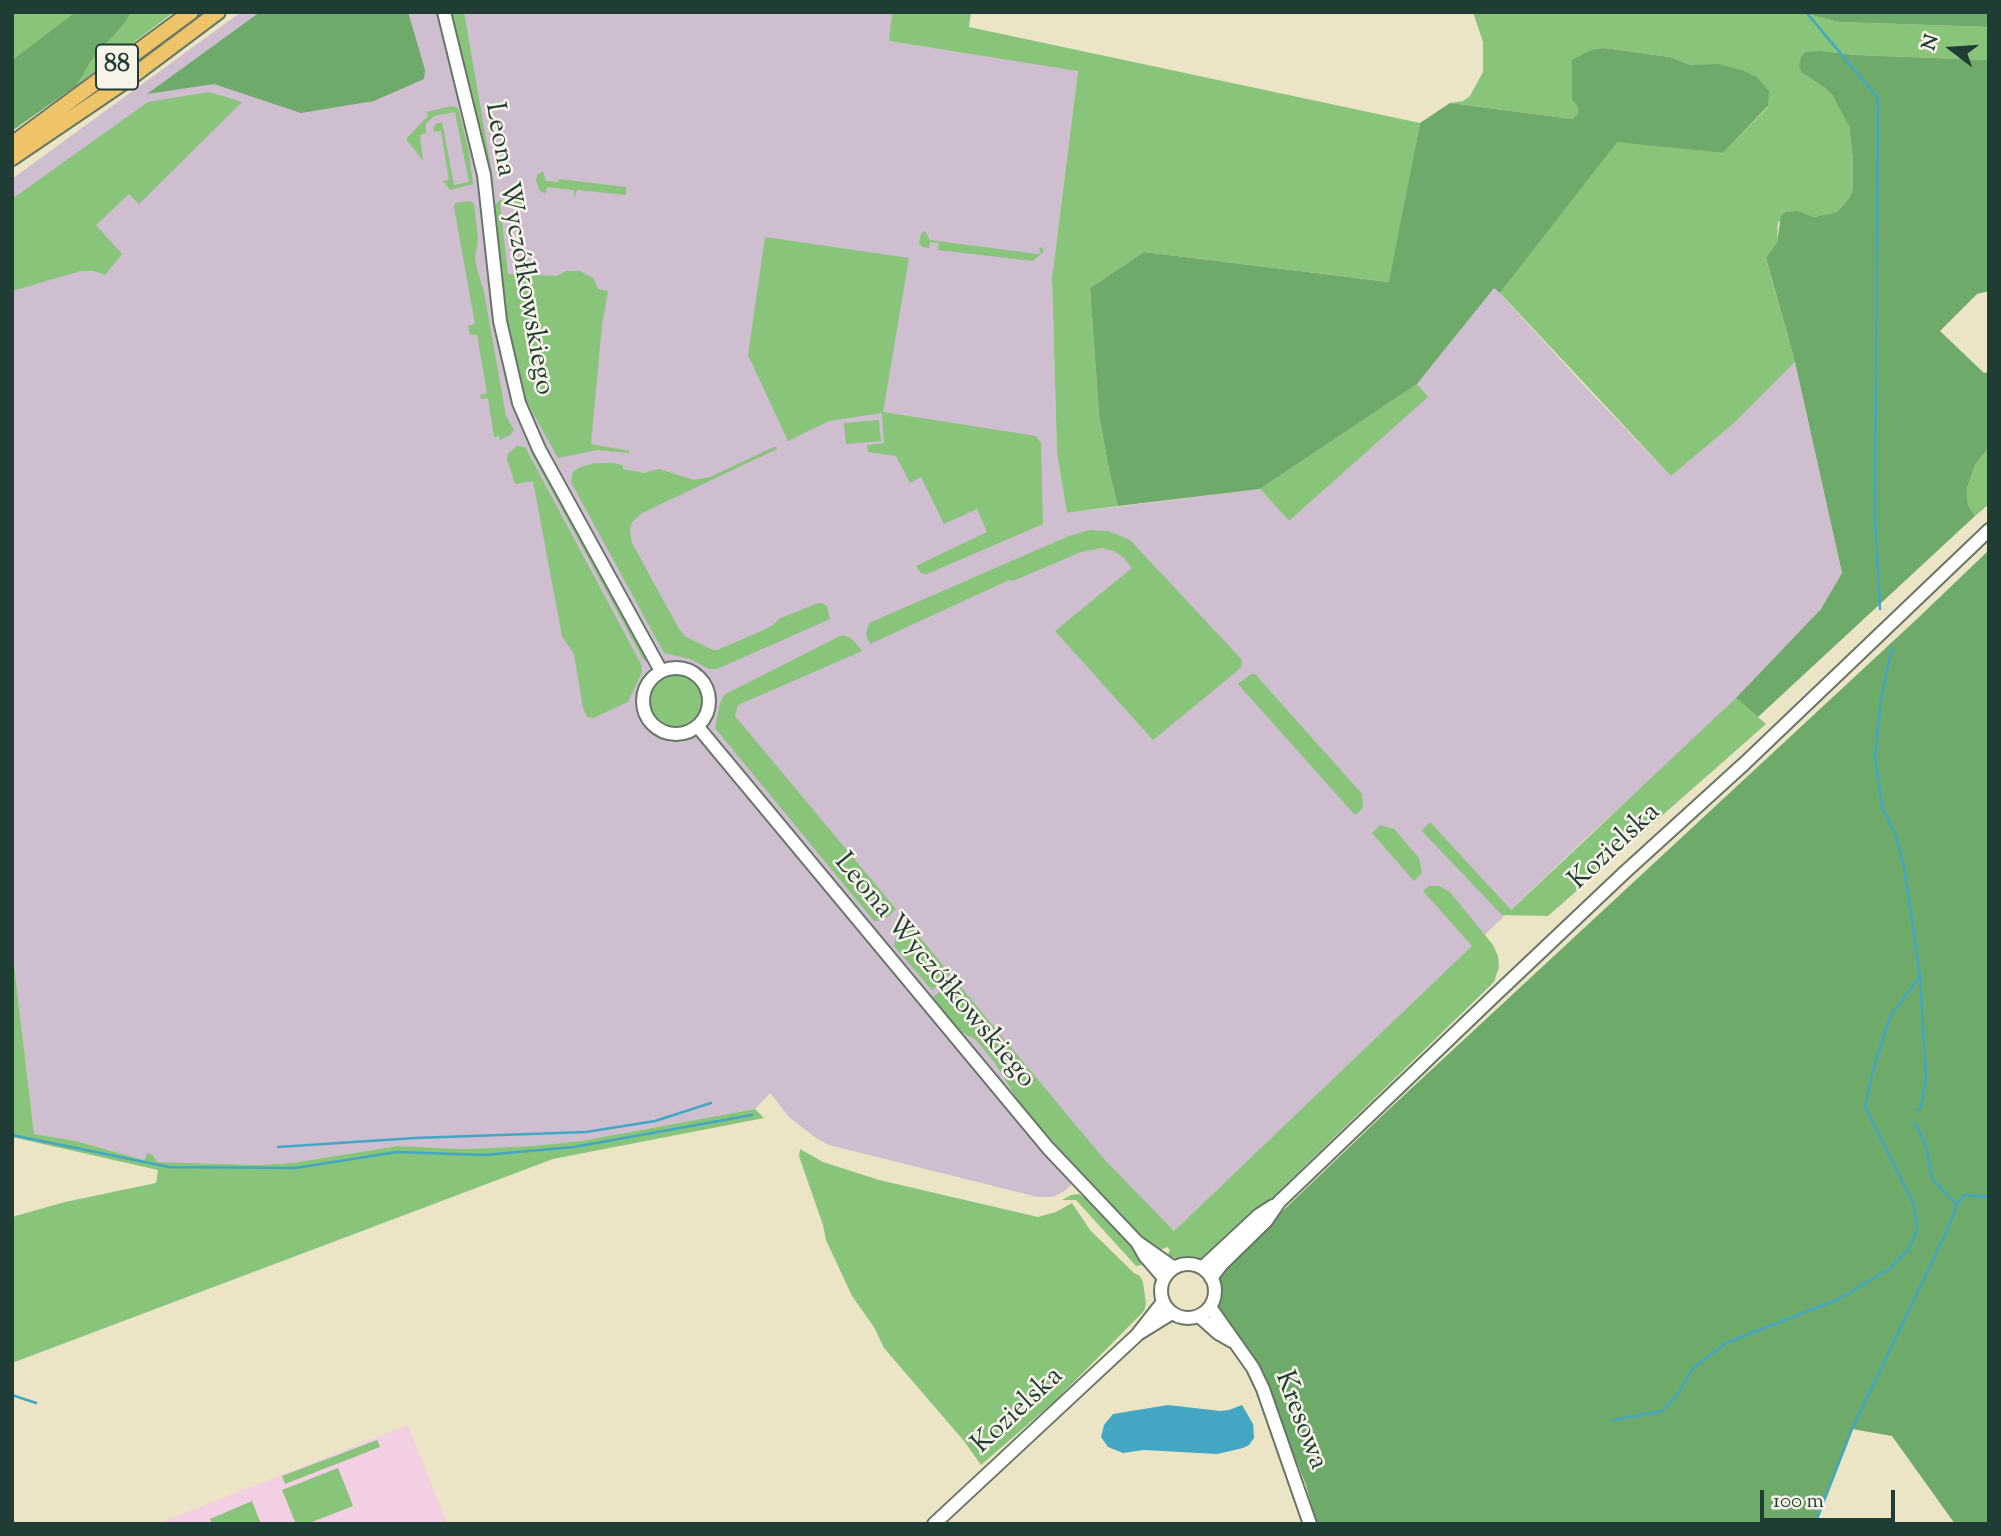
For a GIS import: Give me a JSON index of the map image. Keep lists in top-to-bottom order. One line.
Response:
{"streets":{"main road":["88"],"street":["Leona Wyczółkowskiego","Kozielska","Kresowa"]},"crossings":[["Leona Wyczółkowskiego","Kozielska"],["Leona Wyczółkowskiego","Kresowa"],["Kozielska","Kresowa"]],"scale_bar":"100 m","north":"left"}
